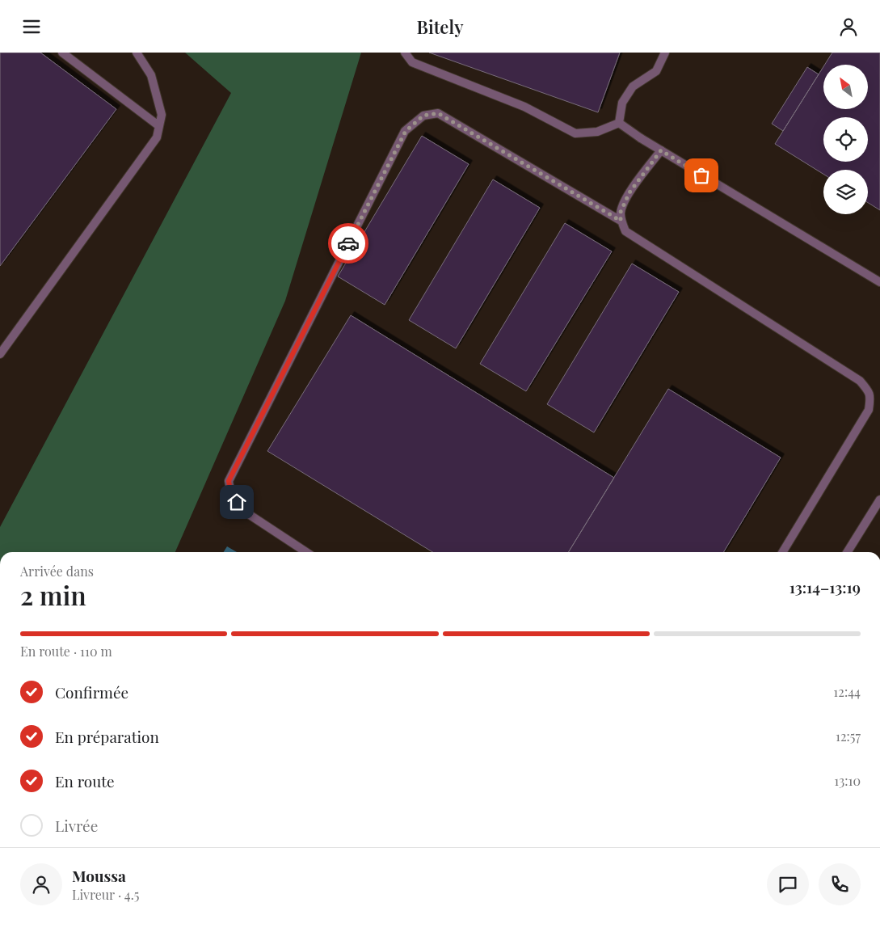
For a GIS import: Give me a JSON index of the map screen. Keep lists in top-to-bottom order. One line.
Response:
{"north":"top left","page":{"header":"Bitely","heading":["2 min","Arrivée dans","13:14–13:19"],"panel":["Moussa","Livreur · 4.5"],"bar":"En route · 110 m","list":[["Confirmée","12:44"],["En préparation","12:57"],["En route","13:10"],"Livrée"]}}
